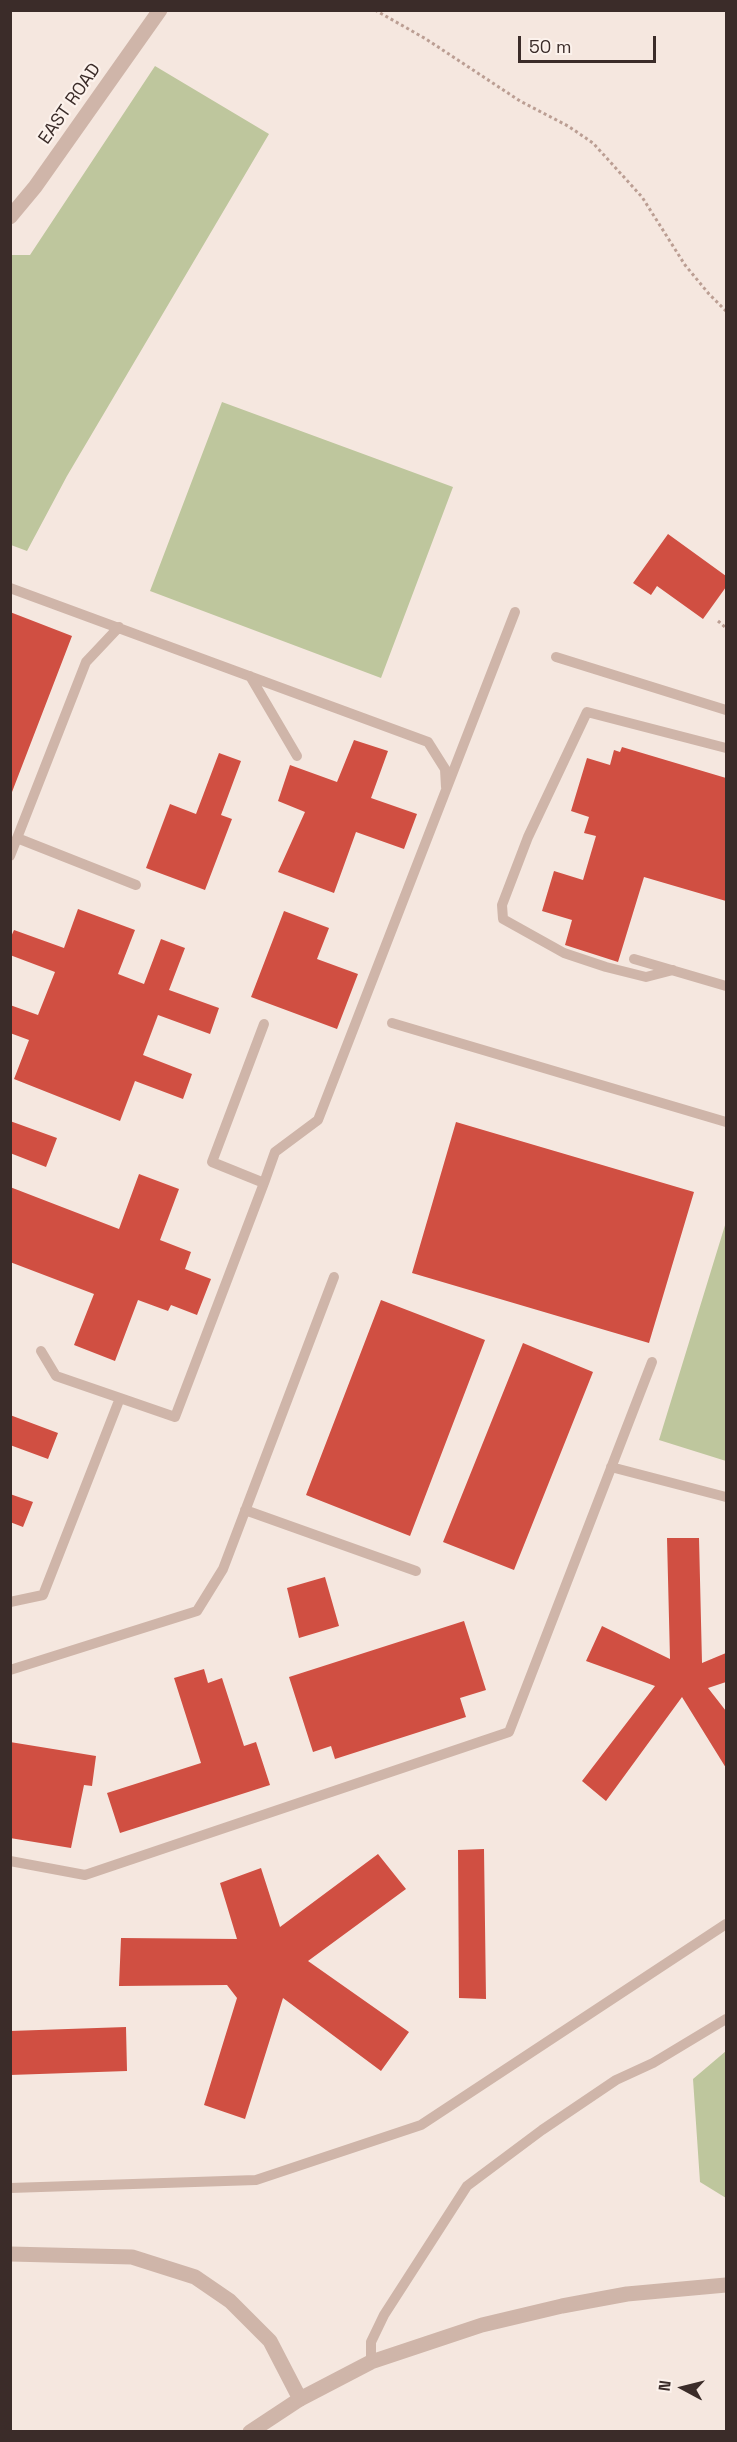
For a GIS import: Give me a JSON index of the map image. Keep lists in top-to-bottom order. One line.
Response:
{"streets":{"street":["EAST ROAD"]},"scale_bar":"50 m","north":"left"}
